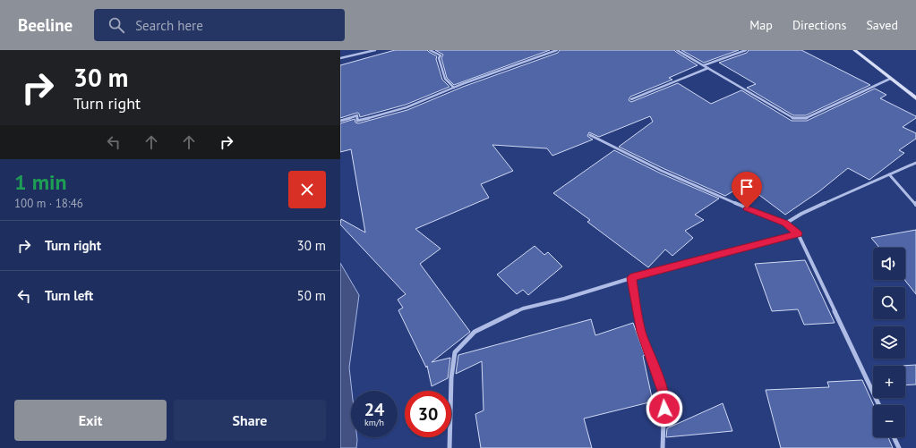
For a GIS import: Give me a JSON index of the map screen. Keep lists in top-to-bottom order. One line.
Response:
{"page":{"header":"Beeline","search":"Search here","nav":["Map","Directions","Saved"],"turn":["30 m","Turn right"],"heading":["1 min","100 m · 18:46"],"list":[{"name":"Turn right","value":"30 m"},{"name":"Turn left","value":"50 m"}],"map_buttons":["+","−"],"speed":"24 km/h","limit":"30","buttons":["Exit","Share"]}}
